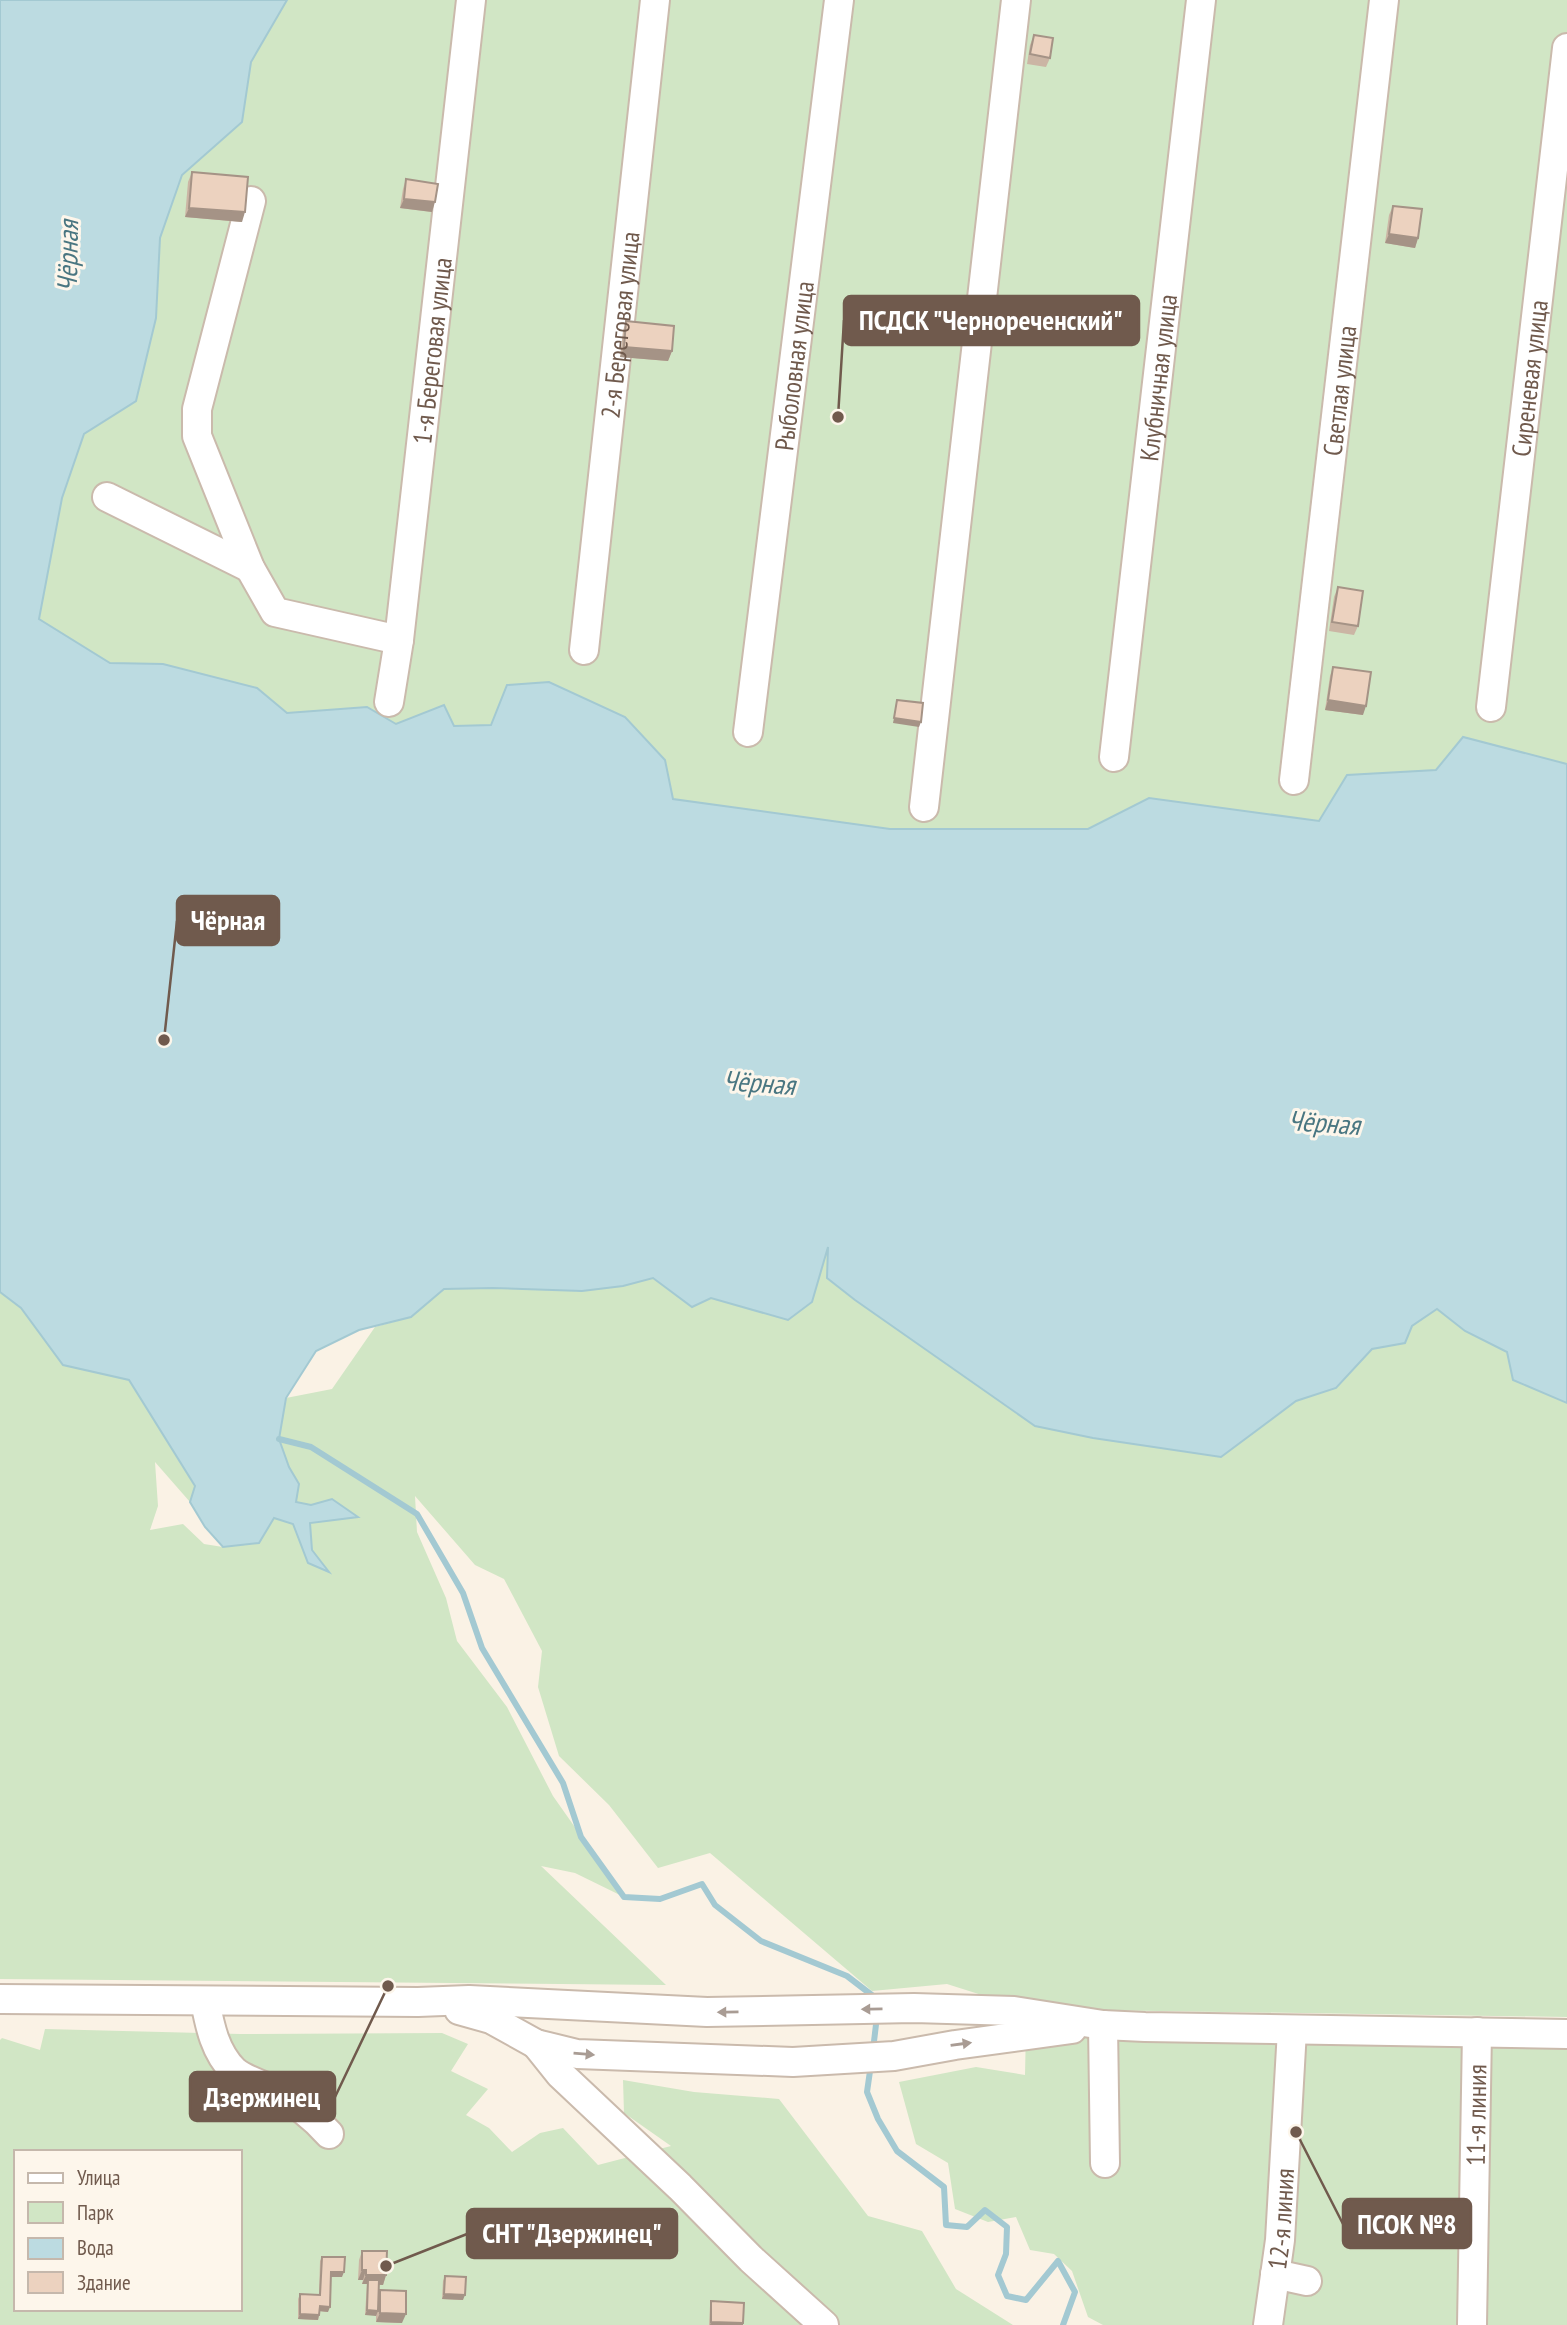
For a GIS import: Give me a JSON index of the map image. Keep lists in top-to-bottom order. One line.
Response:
{"streets":{"street":["2-я Береговая улица","1-я Береговая улица","Рыболовная улица","Клубничная улица","Сиреневая улица","Светлая улица","11-я линия","12-я линия"]},"water":["Чёрная"],"places":["ПСДСК \"Чернореченский\"","Чёрная","Дзержинец","ПСОК №8","СНТ \"Дзержинец\""],"legend":["Улица","Парк","Вода","Здание"]}
